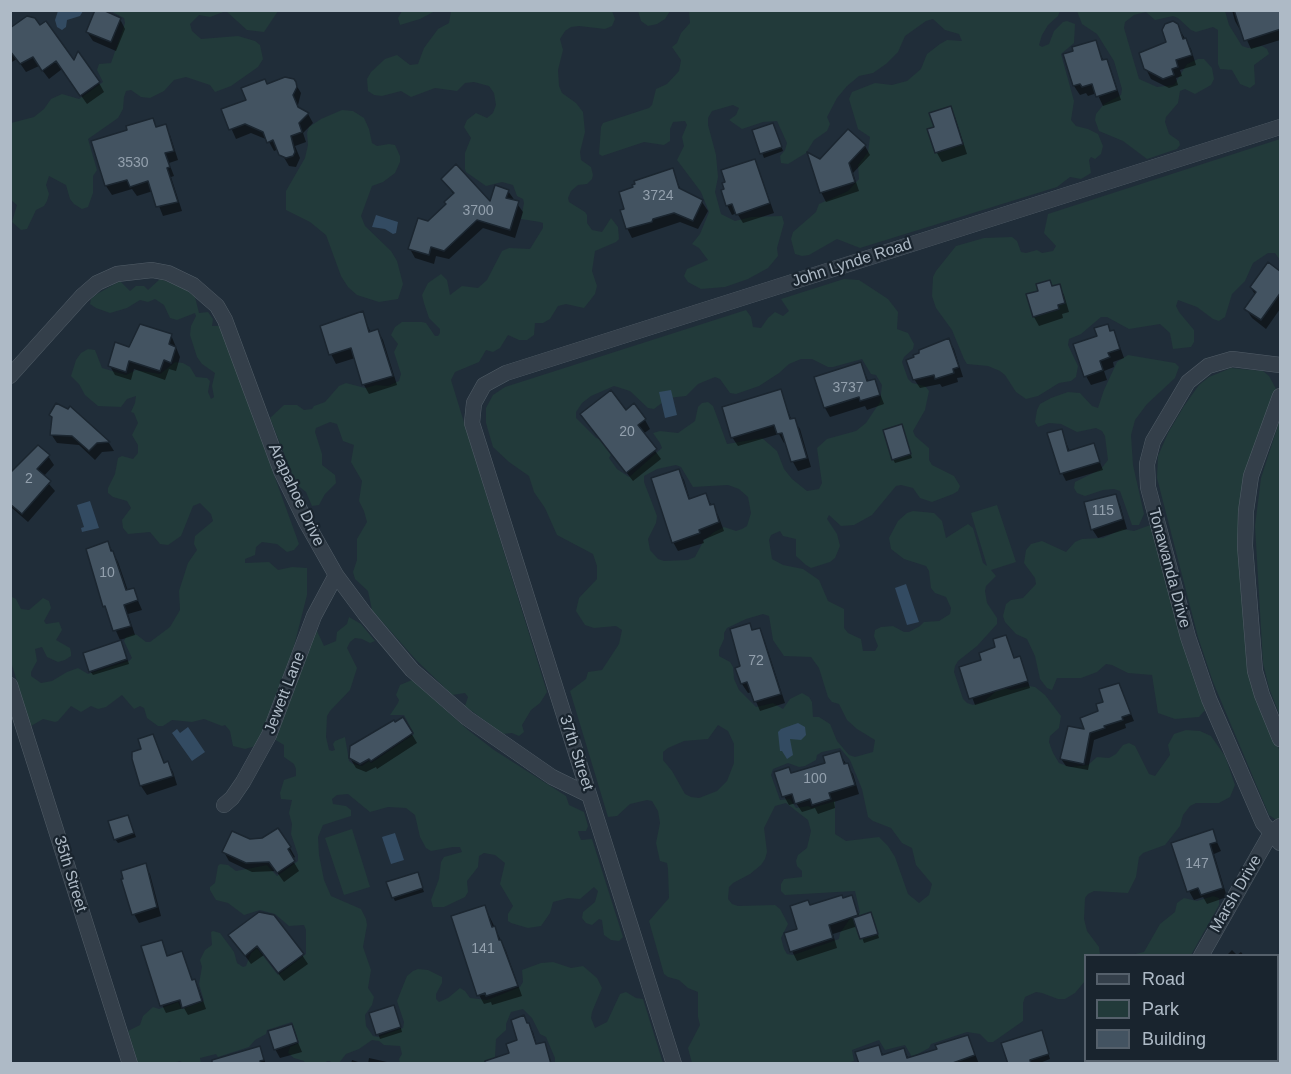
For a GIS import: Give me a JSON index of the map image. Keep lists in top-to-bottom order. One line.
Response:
{"streets":{"street":["John Lynde Road","Arapahoe Drive","Tonawanda Drive","Jewett Lane","37th Street","35th Street","Marsh Drive"]},"crossings":[["John Lynde Road","37th Street"],["Arapahoe Drive","Jewett Lane"],["Arapahoe Drive","37th Street"],["Tonawanda Drive","Marsh Drive"]],"house_numbers":["3530","3724","3700","3737","20","2","115","10","72","100","147","141"],"legend":["Road","Park","Building"]}
